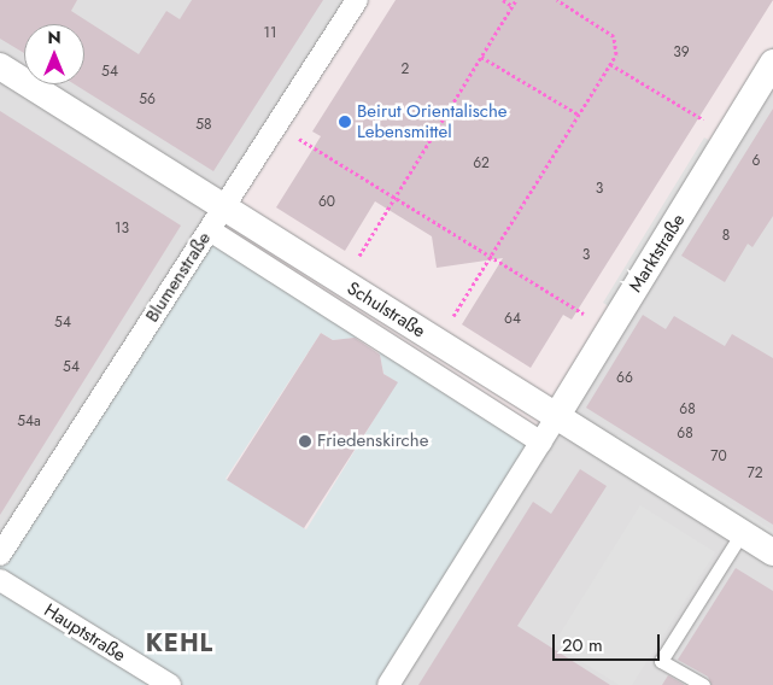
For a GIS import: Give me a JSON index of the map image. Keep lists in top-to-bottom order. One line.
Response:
{"streets":{"street":["Marktstraße","Blumenstraße","Schulstraße","Hauptstraße"]},"crossings":[["Marktstraße","Schulstraße"],["Blumenstraße","Schulstraße"]],"districts":["KEHL"],"places":["Beirut Orientalische Lebensmittel","Friedenskirche"],"house_numbers":["11","39","2","54","56","58","6","62","3","60","13","8","3","64","54","54","66","68","54a","68","70","72"],"scale_bar":"20 m","north":"top"}
